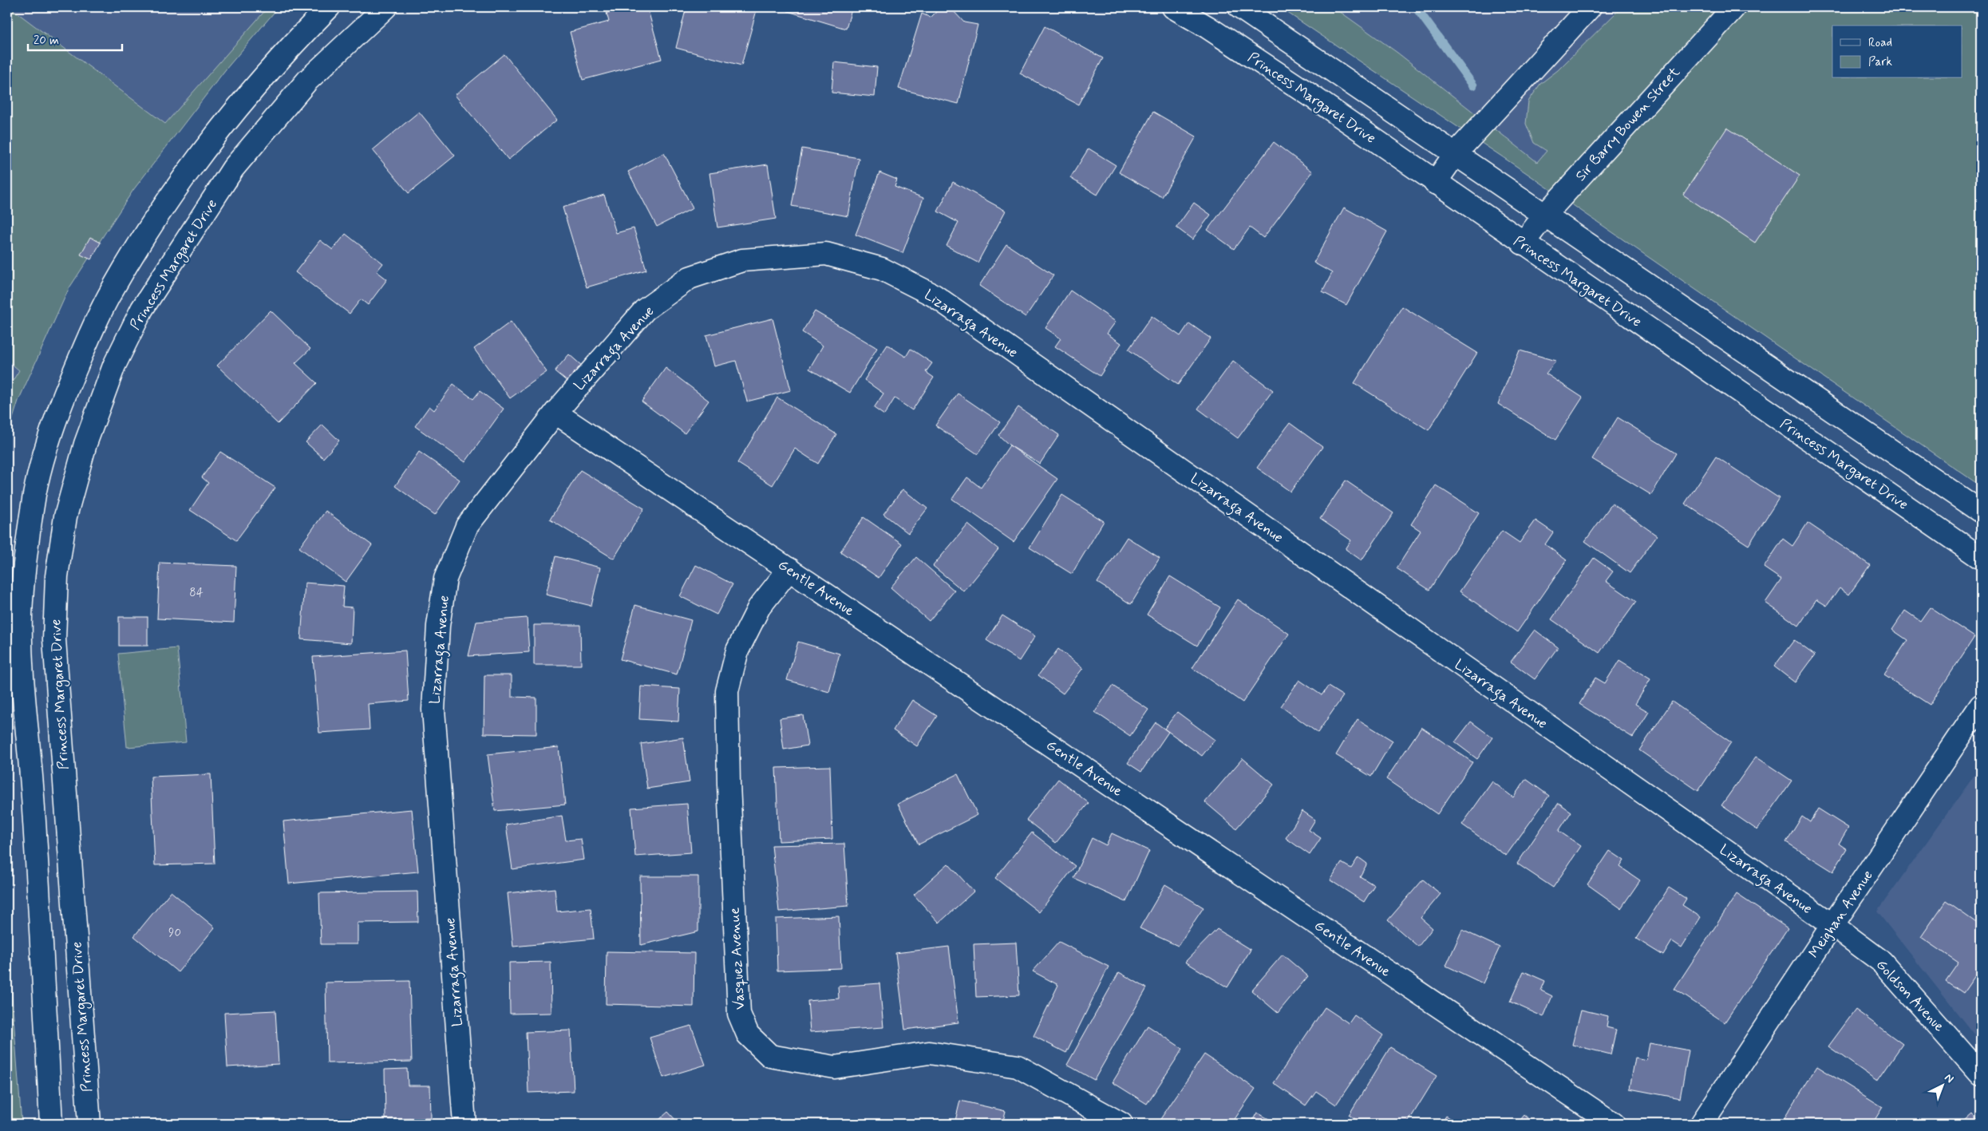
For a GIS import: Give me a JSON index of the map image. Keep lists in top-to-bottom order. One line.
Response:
{"streets":{"street":["Princess Margaret Drive","Sir Barry Bowen Street","Lizarraga Avenue","Gentle Avenue","Meighan Avenue","Vasquez Avenue","Goldson Avenue"]},"crossings":[["Princess Margaret Drive","Sir Barry Bowen Street"],["Lizarraga Avenue","Gentle Avenue"],["Lizarraga Avenue","Meighan Avenue"],["Lizarraga Avenue","Goldson Avenue"],["Gentle Avenue","Vasquez Avenue"],["Meighan Avenue","Goldson Avenue"]],"house_numbers":["84","90"],"legend":["Road","Park"],"scale_bar":"20 m","north":"top right"}
